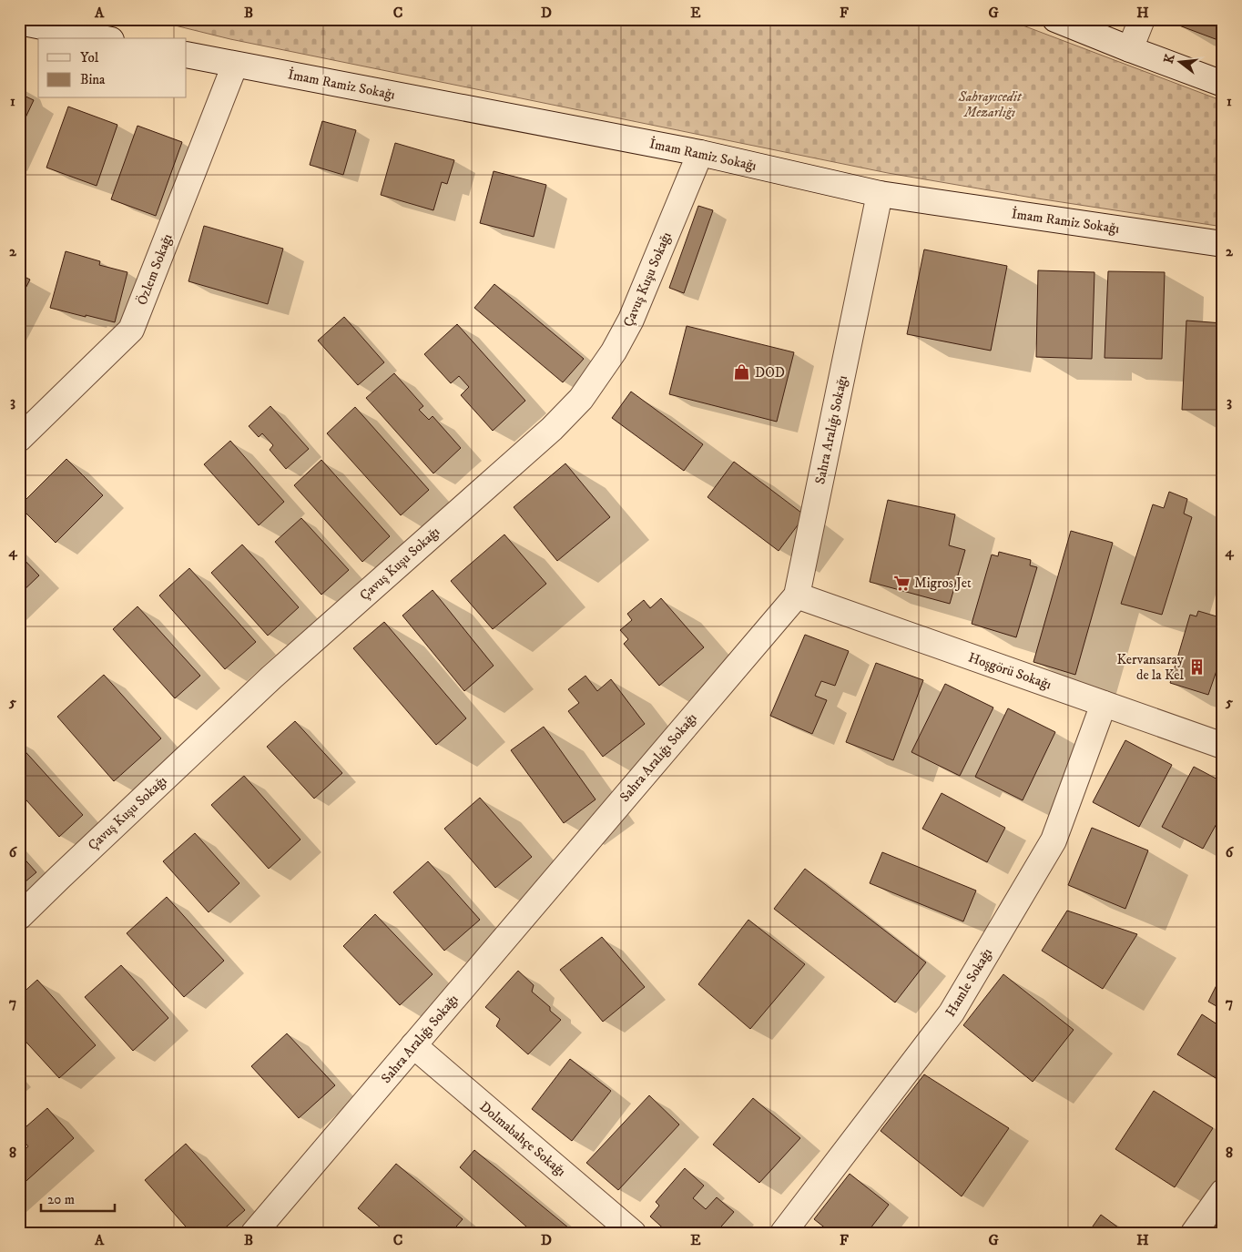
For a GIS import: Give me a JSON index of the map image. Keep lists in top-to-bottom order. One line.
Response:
{"streets":{"street":["İmam Ramiz Sokağı","Özlem Sokağı","Çavuş Kuşu Sokağı","Sahra Aralığı Sokağı","Hoşgörü Sokağı","Hamle Sokağı","Dolmabahçe Sokağı"]},"crossings":[["İmam Ramiz Sokağı","Özlem Sokağı"],["İmam Ramiz Sokağı","Çavuş Kuşu Sokağı"],["İmam Ramiz Sokağı","Sahra Aralığı Sokağı"],["Sahra Aralığı Sokağı","Hoşgörü Sokağı"],["Sahra Aralığı Sokağı","Dolmabahçe Sokağı"],["Hoşgörü Sokağı","Hamle Sokağı"]],"parks":["Sahrayıcedit Mezarlığı"],"places":{"shop":["DOD"],"supermarket":["Migros Jet"],"building":["Kervansaray de la Kel"]},"legend":["Yol","Bina"],"scale_bar":"20 m","north":"left","grid":{"columns":["A","B","C","D","E","F","G","H"],"rows":["1","2","3","4","5","6","7","8"]}}
